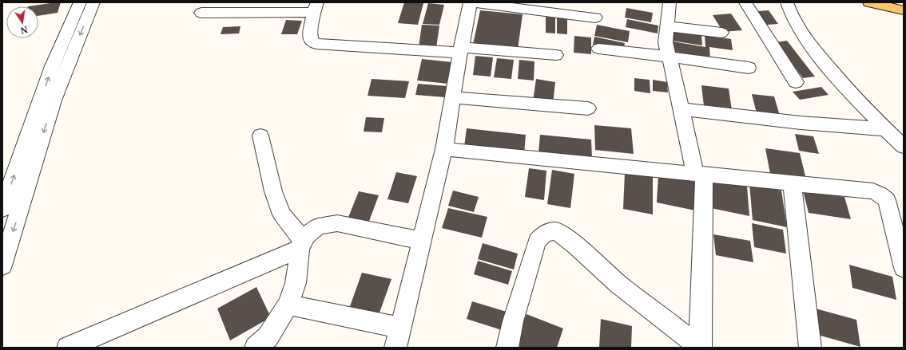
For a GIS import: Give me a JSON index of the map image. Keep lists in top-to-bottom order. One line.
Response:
{"north":"bottom"}
